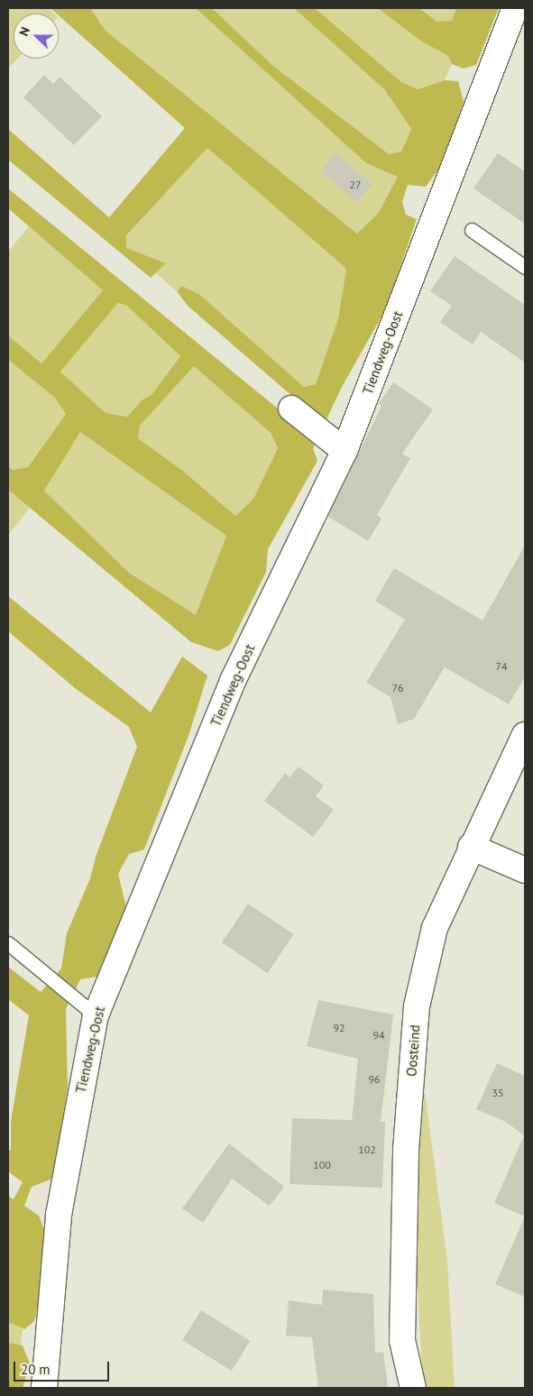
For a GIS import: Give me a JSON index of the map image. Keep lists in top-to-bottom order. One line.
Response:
{"streets":{"street":["Tiendweg-Oost","Oosteind"]},"house_numbers":["27","74","76","92","94","96","35","102","100"],"scale_bar":"20 m","north":"left"}
